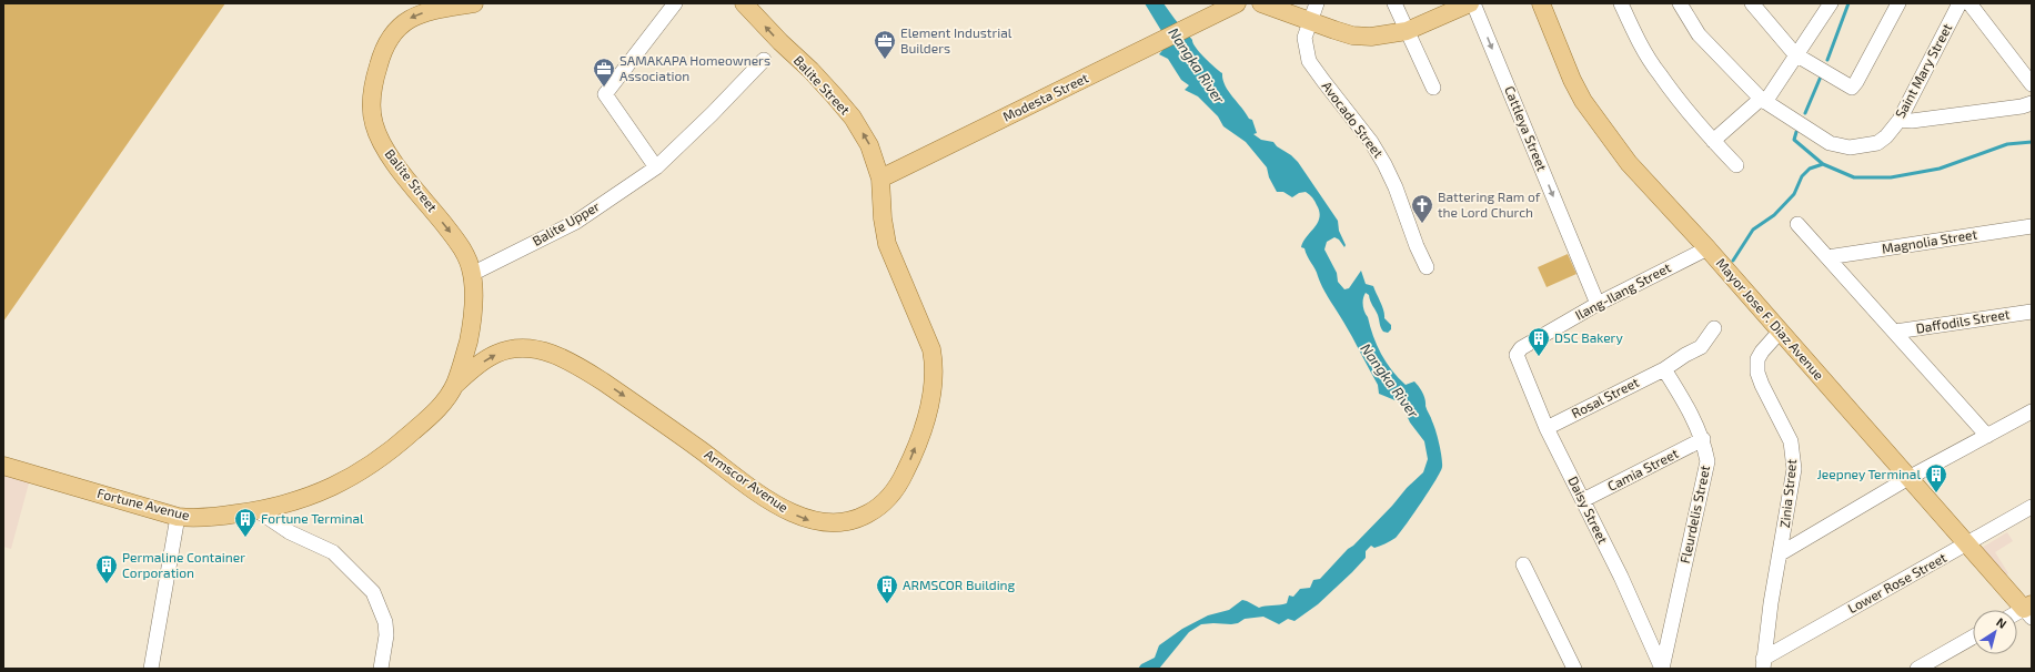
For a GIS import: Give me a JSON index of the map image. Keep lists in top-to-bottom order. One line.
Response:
{"streets":{"main road":["Balite Street","Modesta Street","Mayor Jose F. Diaz Avenue","Armscor Avenue","Fortune Avenue"],"street":["Saint Mary Street","Avocado Street","Cattleya Street","Balite Upper","Magnolia Street","Ilang-Ilang Street","Daffodils Street","Rosal Street","Camia Street","Zinia Street","Daisy Street","Fleurdelis Street","Lower Rose Street"]},"crossings":[["Balite Street","Modesta Street"],["Balite Street","Balite Upper"],["Balite Street","Armscor Avenue"],["Balite Street","Fortune Avenue"],["Modesta Street","Armscor Avenue"],["Cattleya Street","Ilang-Ilang Street"],["Ilang-Ilang Street","Mayor Jose F. Diaz Avenue"],["Ilang-Ilang Street","Daisy Street"],["Mayor Jose F. Diaz Avenue","Zinia Street"],["Mayor Jose F. Diaz Avenue","Lower Rose Street"],["Rosal Street","Daisy Street"],["Rosal Street","Fleurdelis Street"],["Camia Street","Daisy Street"],["Camia Street","Fleurdelis Street"],["Armscor Avenue","Fortune Avenue"],["Zinia Street","Lower Rose Street"],["Daisy Street","Fleurdelis Street"]],"one_way":["Cattleya Street"],"water":["Nangka River"],"places":{"office":["Element Industrial Builders","SAMAKAPA Homeowners Association"],"church":["Battering Ram of the Lord Church"],"building":["DSC Bakery","Jeepney Terminal","Fortune Terminal","Permaline Container Corporation","ARMSCOR Building"]},"north":"top right"}
